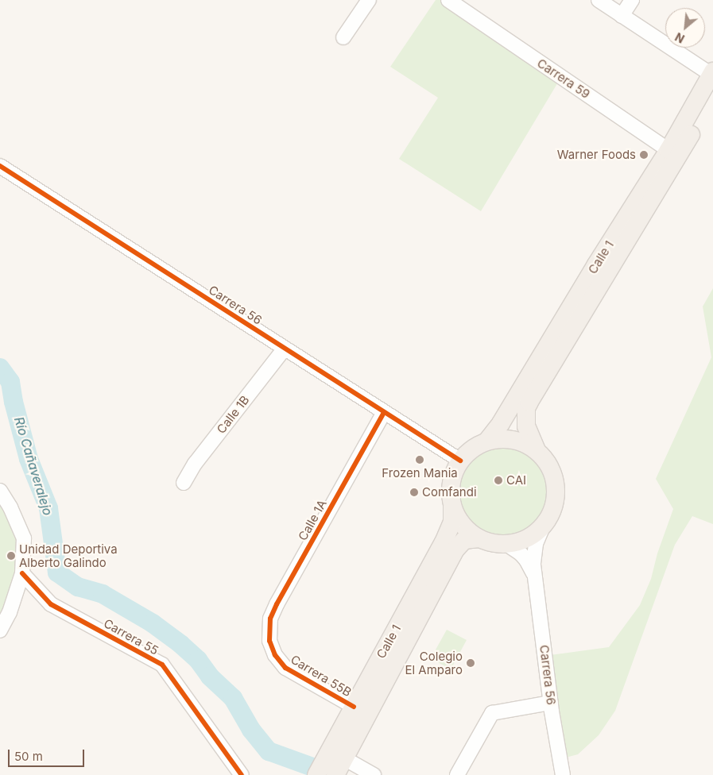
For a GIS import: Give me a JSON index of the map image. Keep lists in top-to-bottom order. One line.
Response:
{"streets":{"main road":["Calle 1"],"street":["Carrera 59","Carrera 56","Calle 1B","Calle 1A","Carrera 55","Carrera 55B"]},"crossings":[["Carrera 59","Calle 1"],["Calle 1","Carrera 56"],["Calle 1","Carrera 55B"],["Carrera 56","Calle 1B"],["Carrera 56","Calle 1A"],["Calle 1A","Carrera 55B"]],"water":["Río Cañaveralejo"],"places":["Warner Foods","Frozen Mania","CAI","Comfandi","Unidad Deportiva Alberto Galindo","Colegio El Amparo"],"scale_bar":"50 m","north":"bottom left"}
